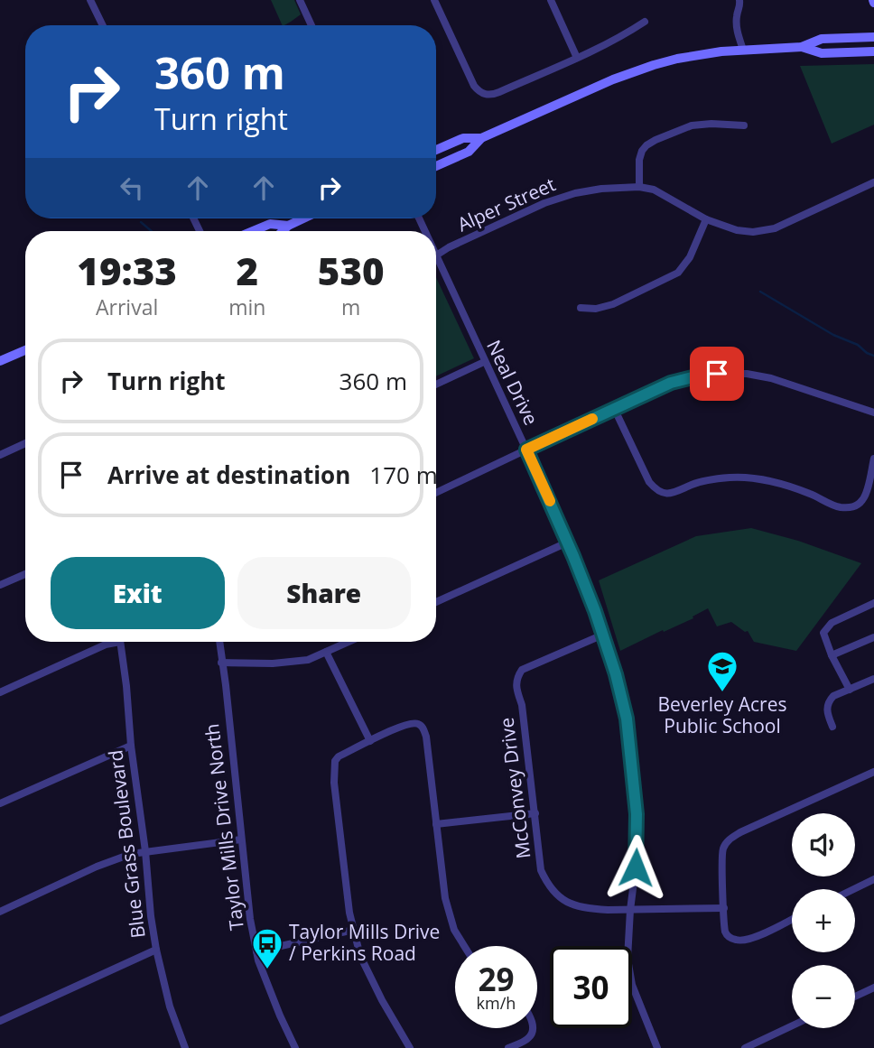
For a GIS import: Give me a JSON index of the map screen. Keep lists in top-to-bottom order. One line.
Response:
{"streets":{"street":["Alper Street","Neal Drive","McConvey Drive","Taylor Mills Drive North","Blue Grass Boulevard"]},"crossings":[["Alper Street","Neal Drive"],["Neal Drive","McConvey Drive"]],"places":{"school or university":["Beverley Acres Public School"],"bus stop":["Taylor Mills Drive / Perkins Road"]},"page":{"turn":["360 m","Turn right"],"eta":["19:33","Arrival","2","min","530","m"],"list":[{"name":"Turn right","value":"360 m"},{"name":"Arrive at destination","value":"170 m"}],"buttons":["Exit","Share"],"map_buttons":["+","−"],"speed":"29 km/h","limit":"30"}}
